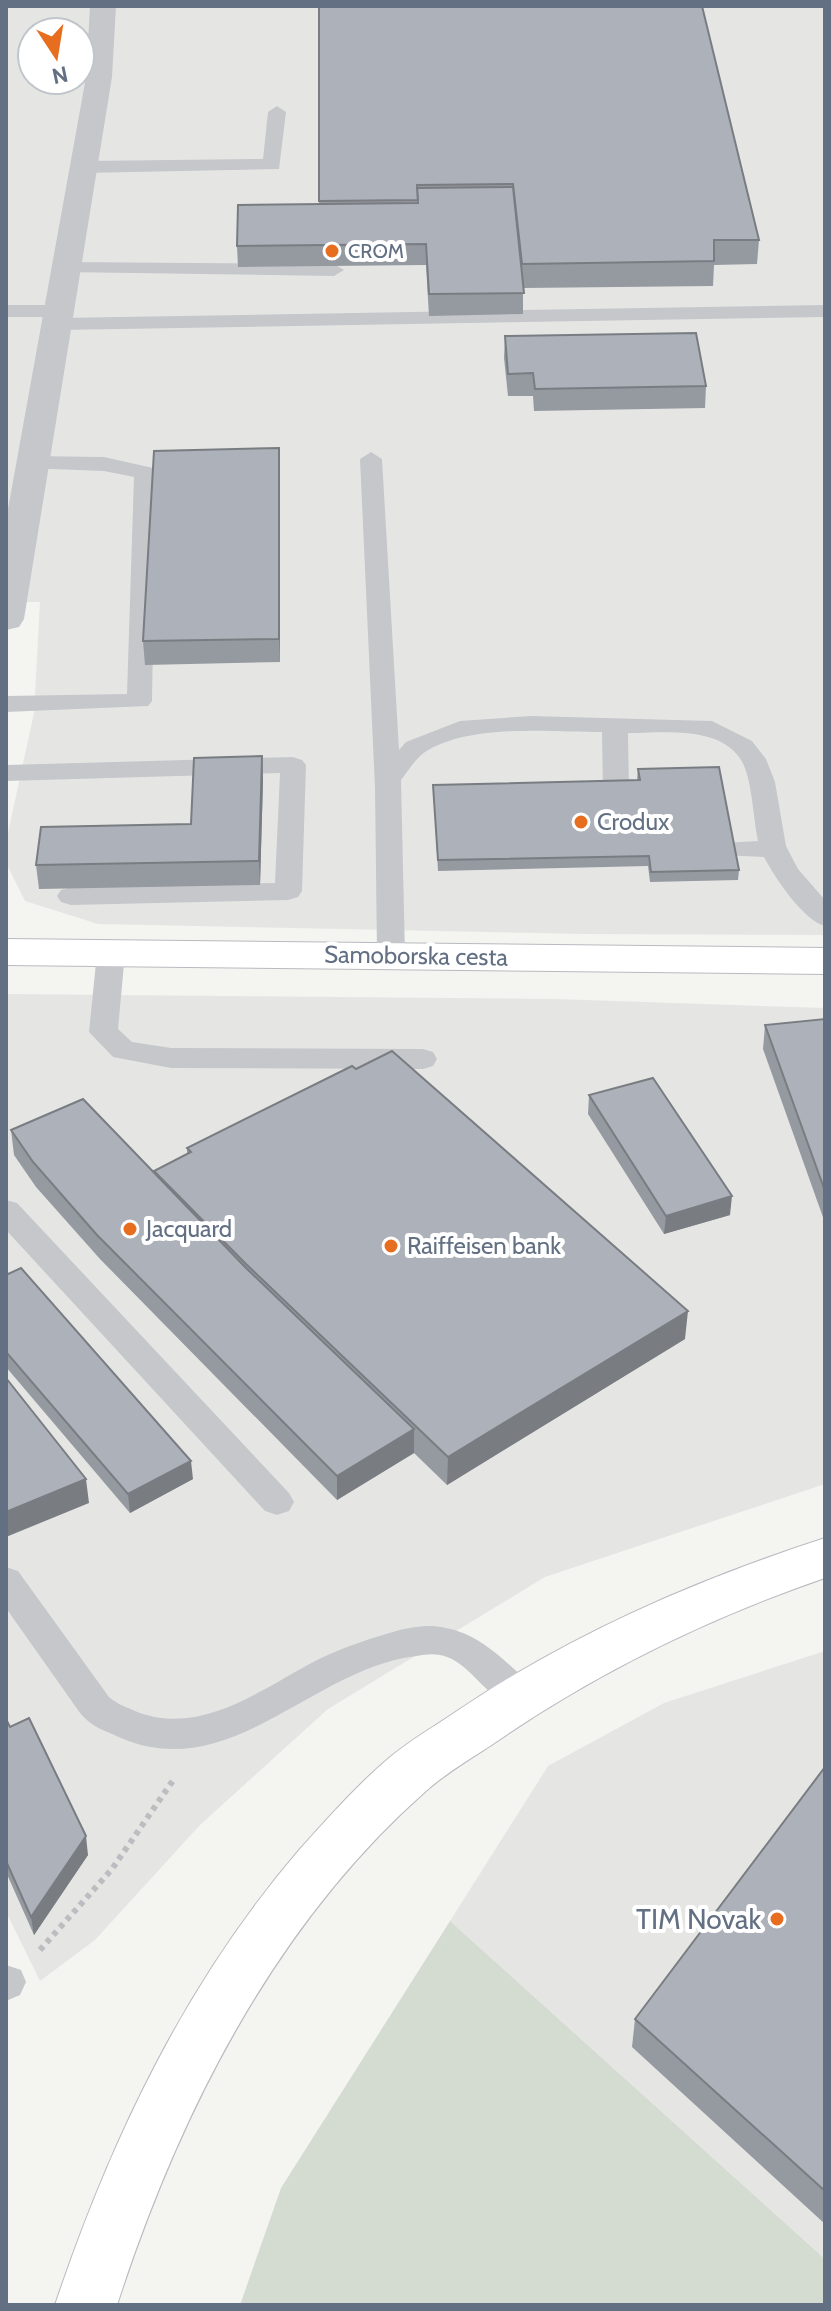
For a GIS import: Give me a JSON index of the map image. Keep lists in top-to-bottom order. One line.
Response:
{"streets":{"main road":["Samoborska cesta"]},"places":["CROM","Crodux","Jacquard","Raiffeisen bank","TIM Novak"],"north":"bottom"}
